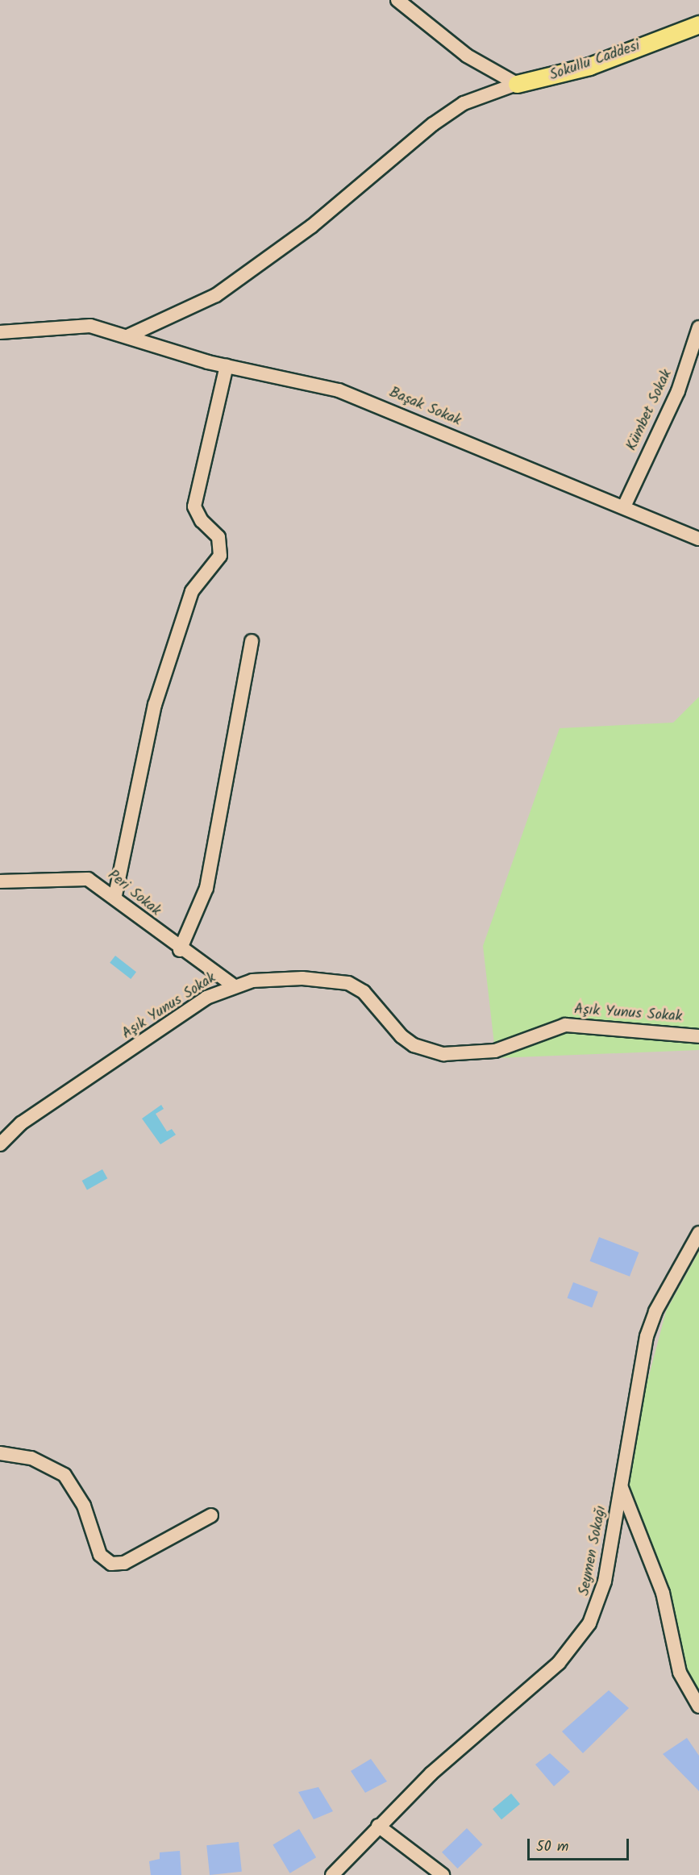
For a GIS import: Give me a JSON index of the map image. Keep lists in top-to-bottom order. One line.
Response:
{"streets":{"main road":["Sokullu Caddesi"],"street":["Başak Sokak","Kümbet Sokak","Peri Sokak","Aşık Yunus Sokak","Seymen Sokağı"]},"crossings":[["Başak Sokak","Kümbet Sokak"],["Peri Sokak","Aşık Yunus Sokak"]],"scale_bar":"50 m"}
